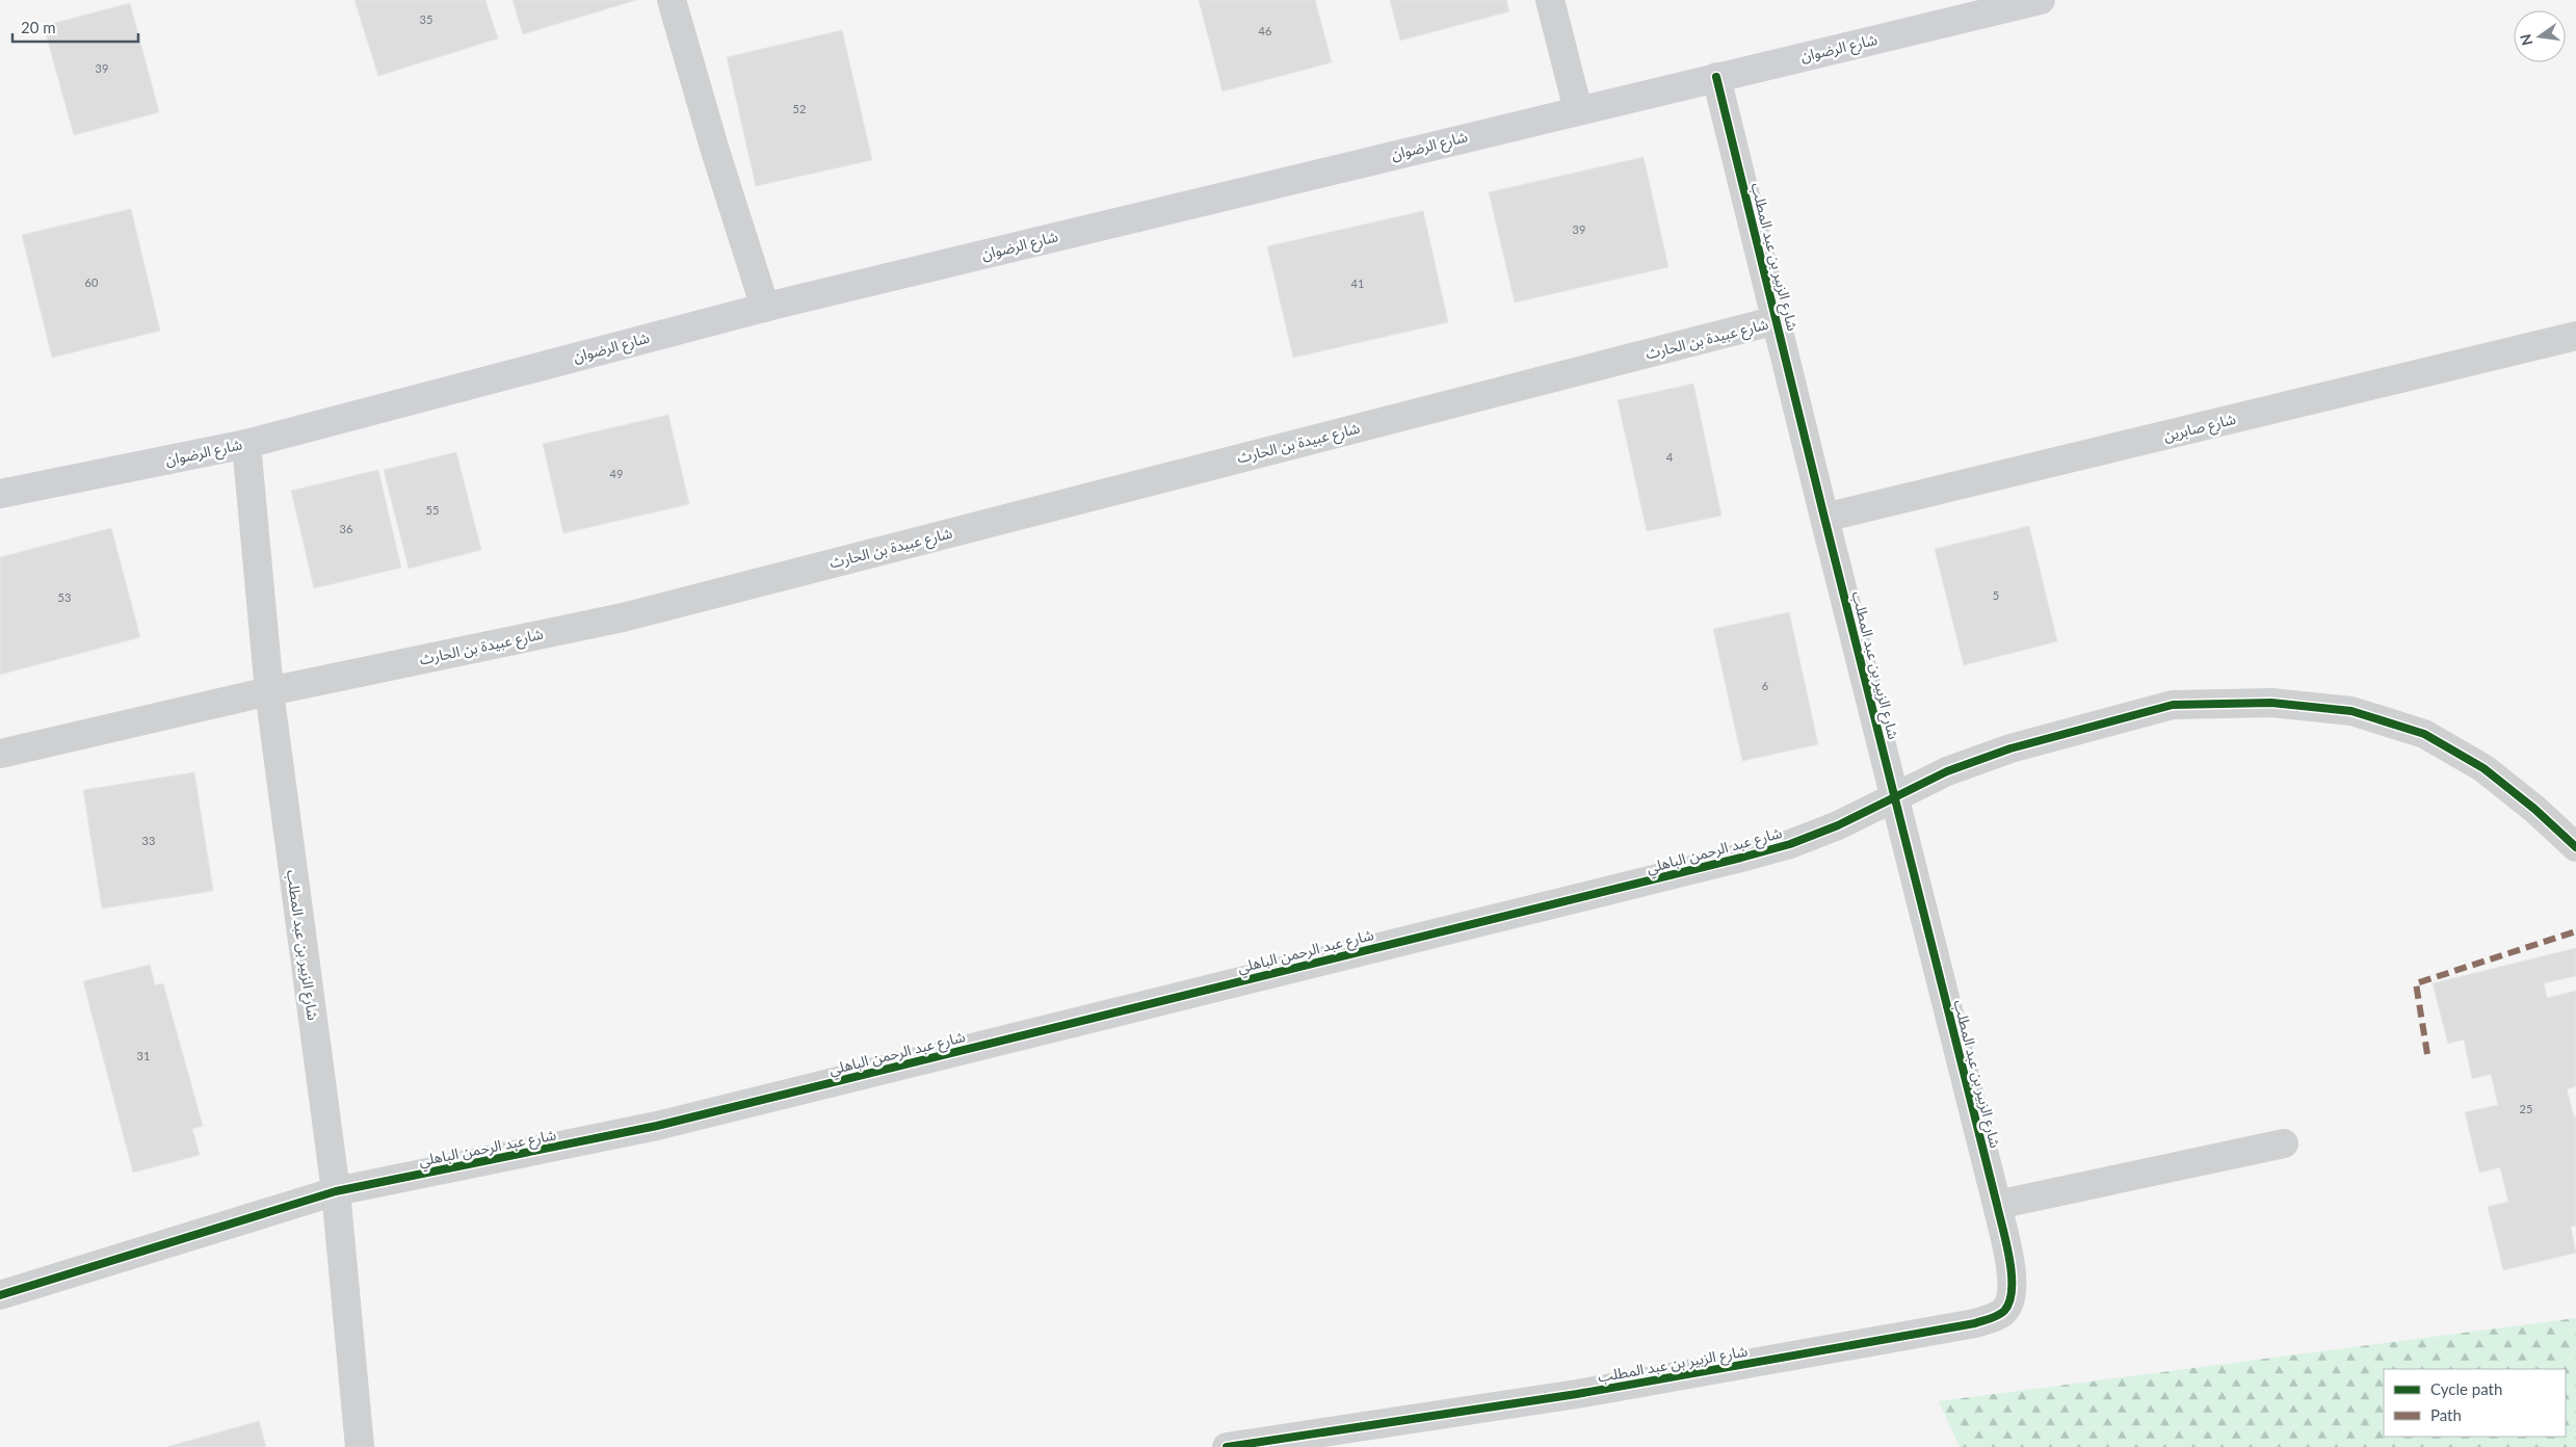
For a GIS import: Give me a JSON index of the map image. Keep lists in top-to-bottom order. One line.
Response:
{"streets":{"main road":["شارع الرضوان"],"street":["شارع الزبير بن عبد المطلب","شارع عبيدة بن الحارث","شارع صابرين","شارع عبد الرحمن الباهلي"]},"crossings":[["شارع الرضوان","شارع الزبير بن عبد المطلب"],["شارع الزبير بن عبد المطلب","شارع عبيدة بن الحارث"],["شارع الزبير بن عبد المطلب","شارع صابرين"],["شارع الزبير بن عبد المطلب","شارع عبد الرحمن الباهلي"]],"house_numbers":["35","46","39","52","39","60","41","4","49","55","36","5","53","6","33","31","25"],"legend":["Cycle path","Path"],"scale_bar":"20 m","north":"left"}
